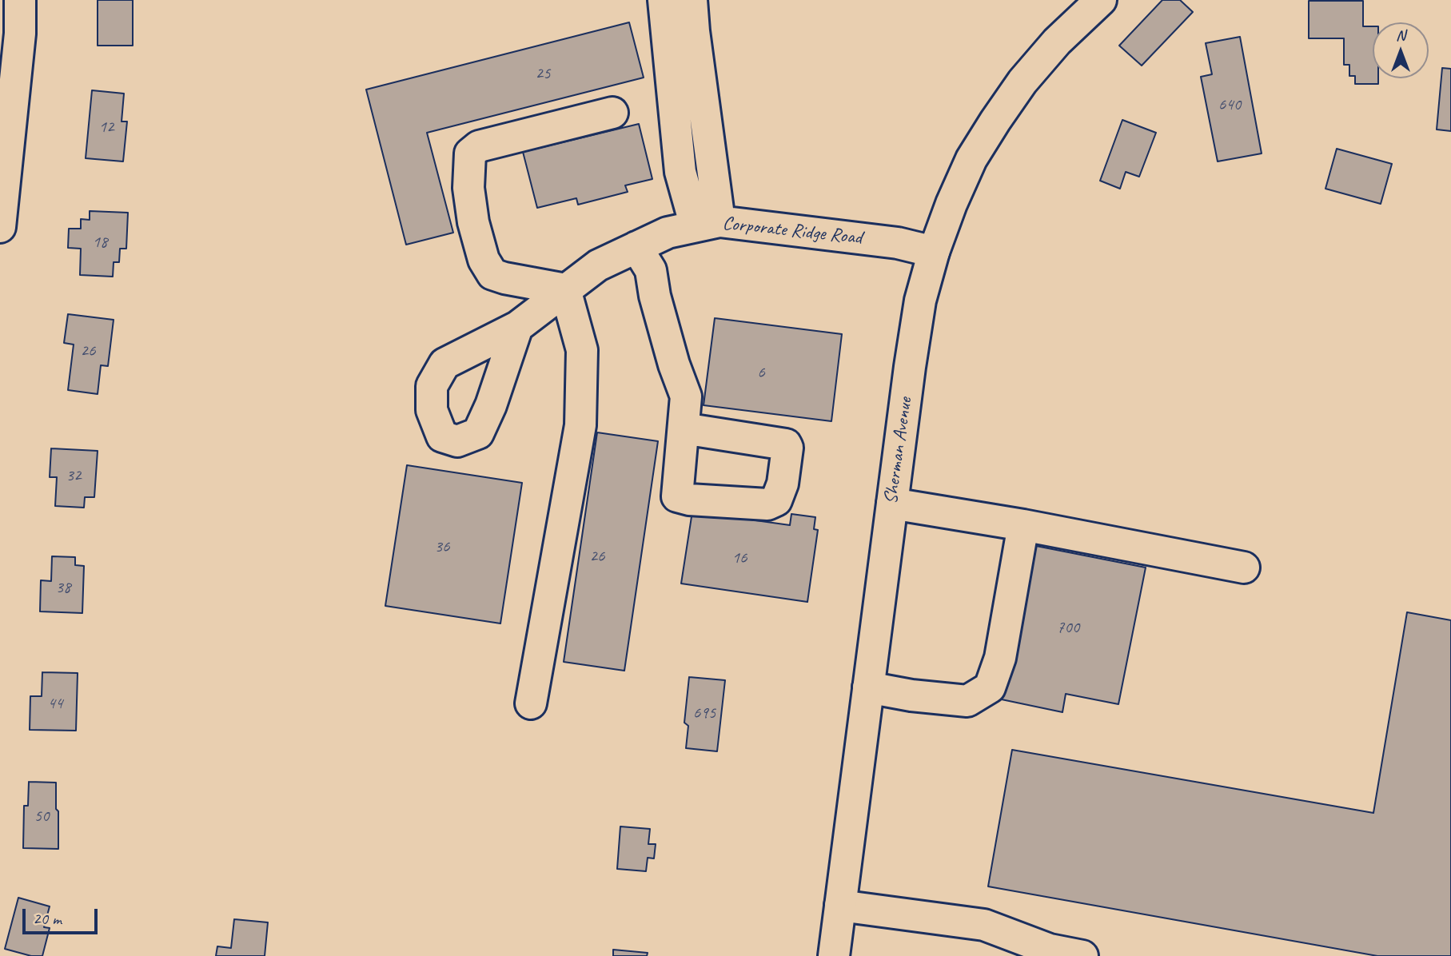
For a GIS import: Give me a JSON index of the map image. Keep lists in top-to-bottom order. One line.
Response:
{"streets":{"main road":["Corporate Ridge Road","Sherman Avenue"]},"crossings":[["Corporate Ridge Road","Sherman Avenue"]],"house_numbers":["25","640","12","18","26","6","32","36","26","16","38","700","44","695","50"],"scale_bar":"20 m","north":"top"}
